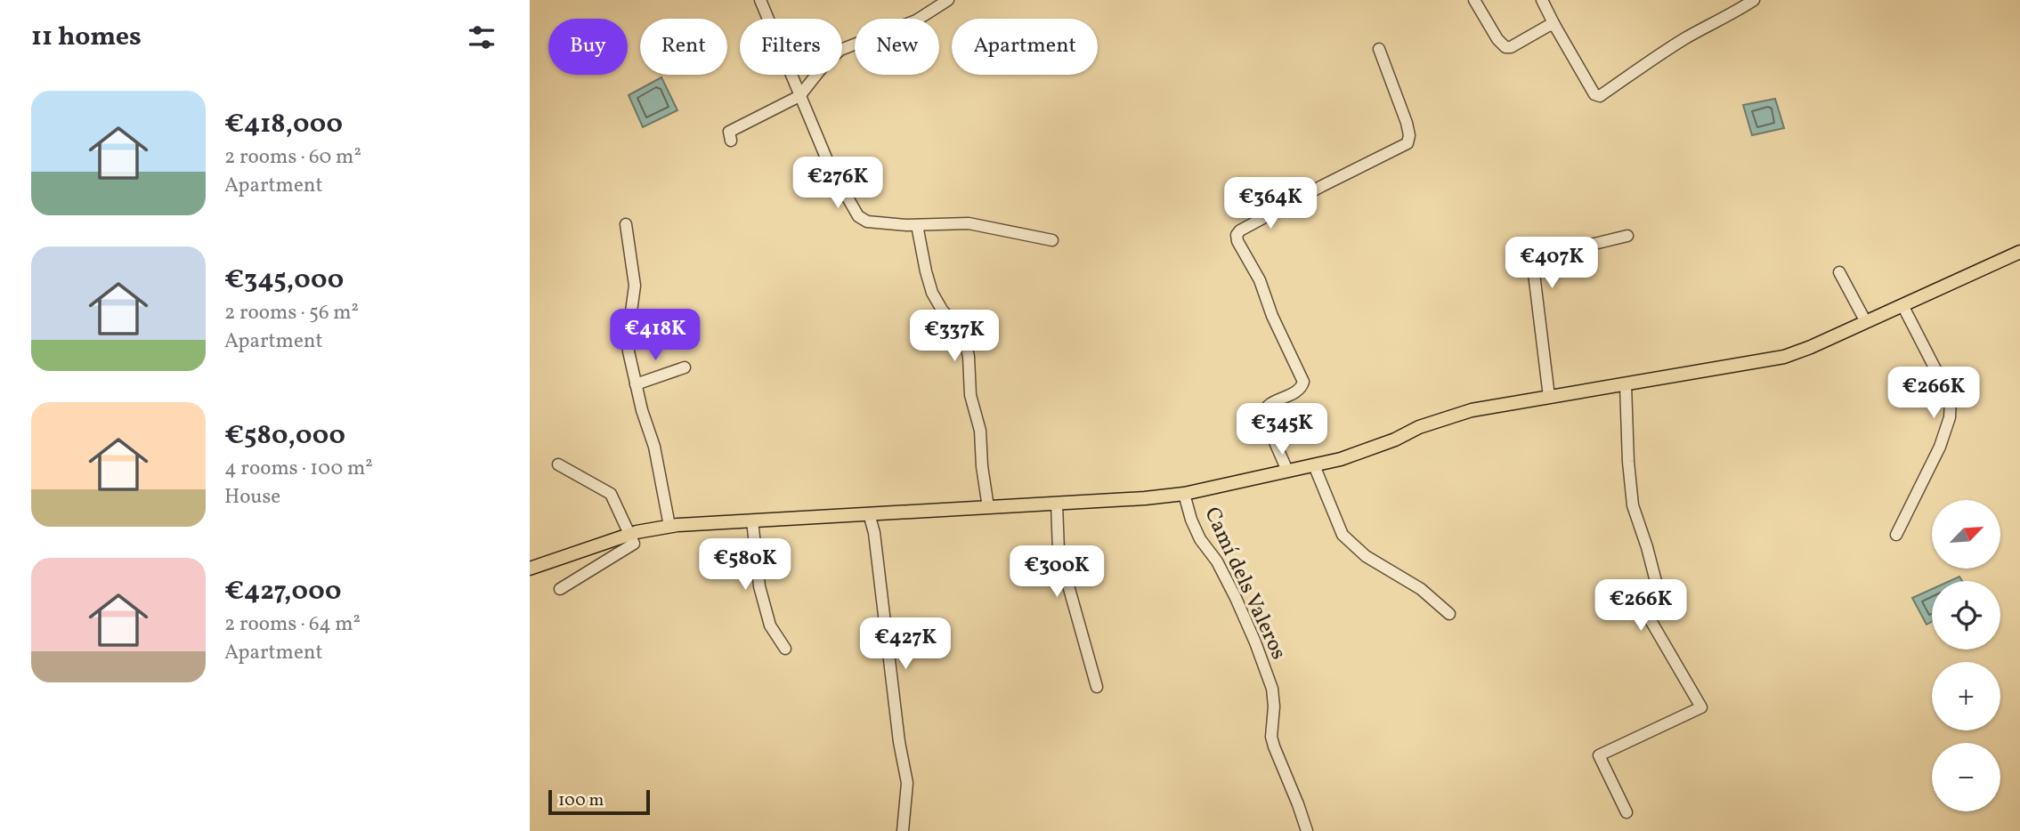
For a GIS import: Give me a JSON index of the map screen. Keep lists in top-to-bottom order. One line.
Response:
{"streets":{"street":["Camí dels Valeros"]},"scale_bar":"100 m","north":"top right","page":{"heading":"11 homes","chip":["Buy","Rent","Filters","New","Apartment"],"list":[{"name":"€418,000","note":"2 rooms · 60 m² · Apartment"},{"name":"€345,000","note":"2 rooms · 56 m² · Apartment"},{"name":"€580,000","note":"4 rooms · 100 m² · House"},{"name":"€427,000","note":"2 rooms · 64 m² · Apartment"}],"price":["€276K","€364K","€407K","€418K","€337K","€266K","€345K","€580K","€300K","€266K","€427K"],"map_buttons":["+","−"],"scale":"100 m"}}
